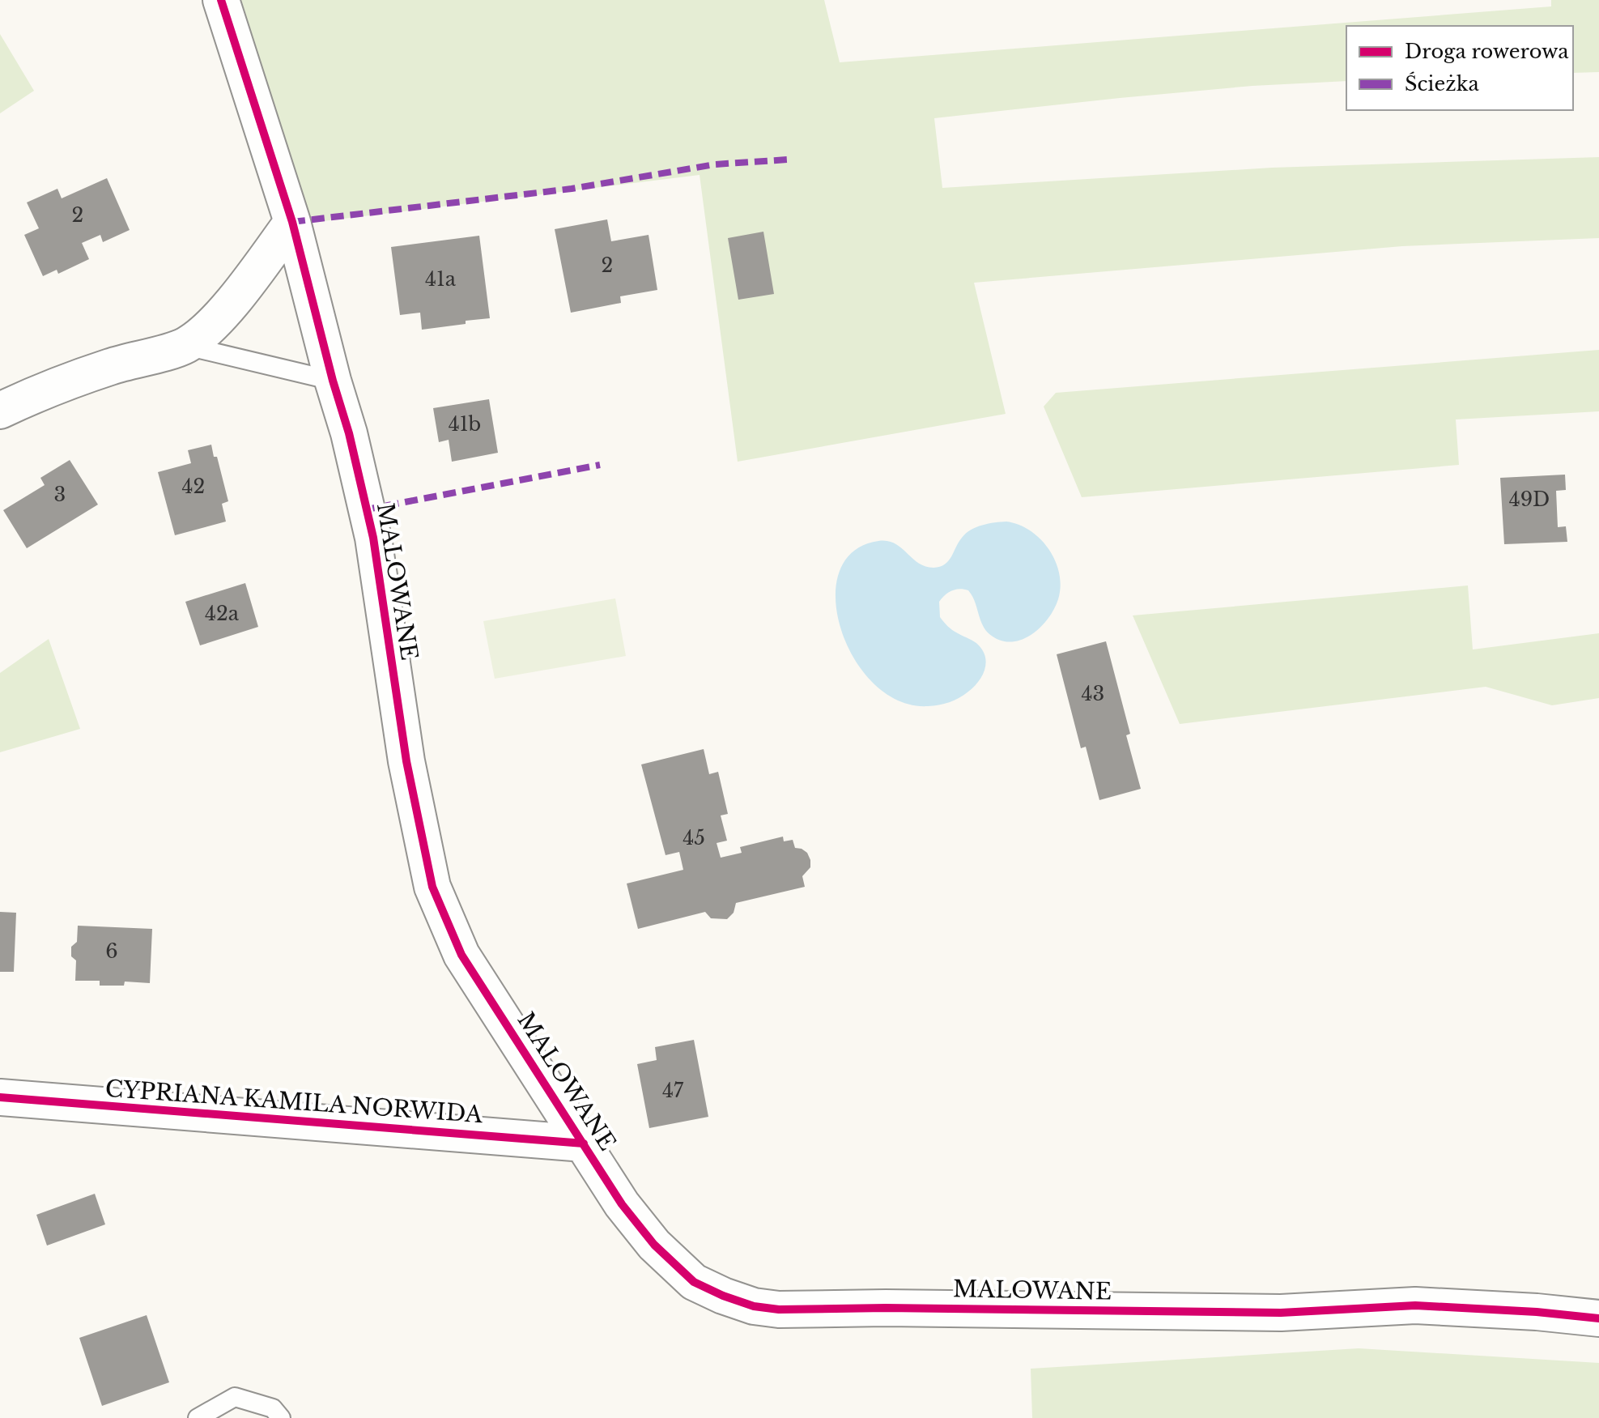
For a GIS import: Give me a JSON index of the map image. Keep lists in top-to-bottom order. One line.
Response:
{"streets":{"street":["MALOWANE","CYPRIANA KAMILA NORWIDA"]},"crossings":[["MALOWANE","CYPRIANA KAMILA NORWIDA"]],"house_numbers":["2","2","41a","41b","42","3","49D","42a","43","45","6","47"],"legend":["Droga rowerowa","Ścieżka"]}
